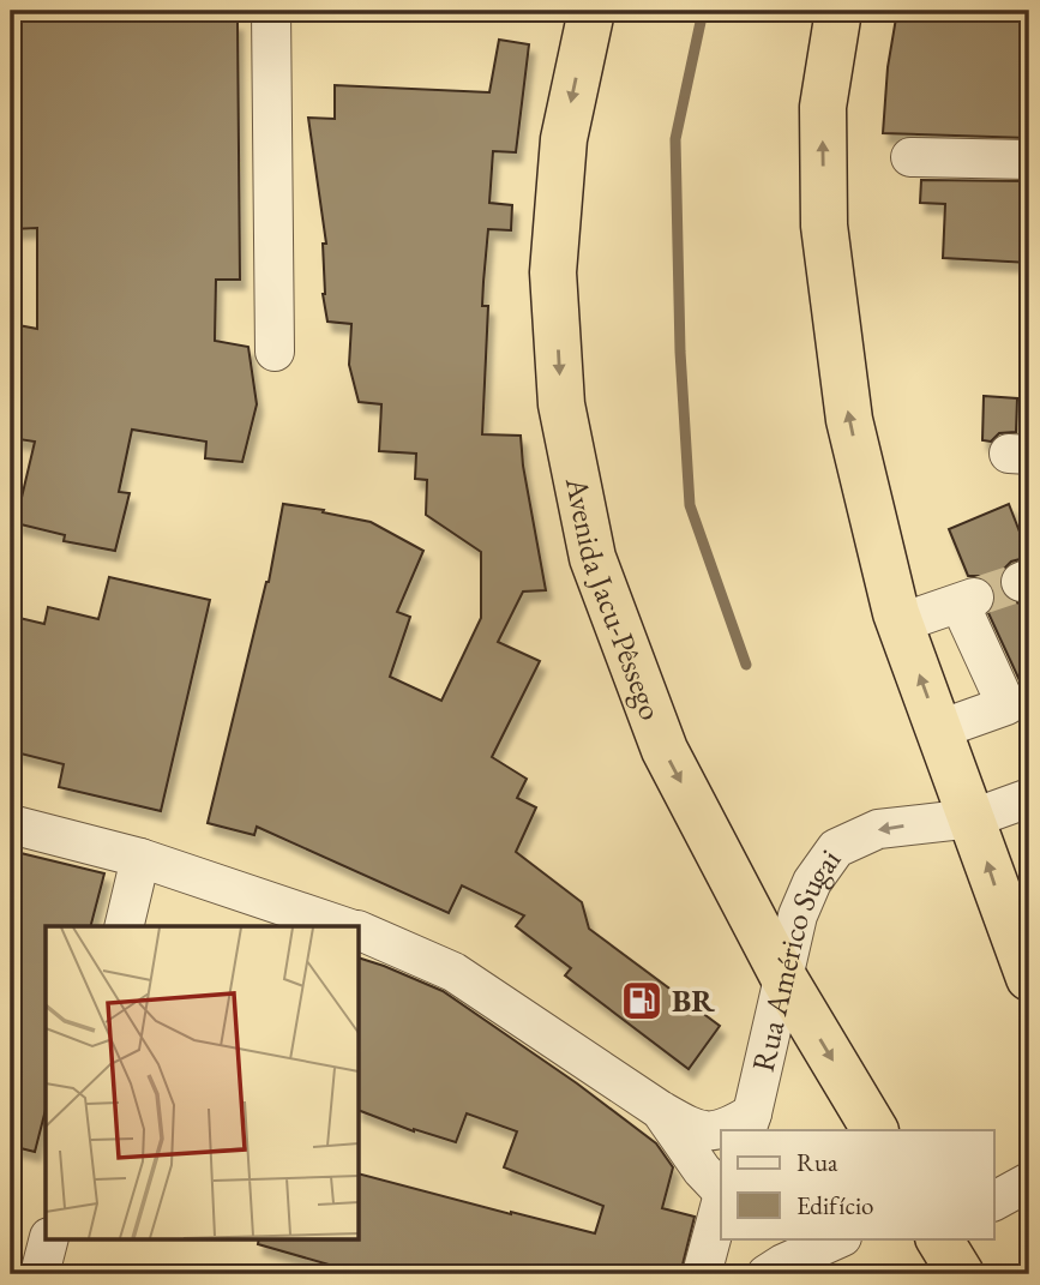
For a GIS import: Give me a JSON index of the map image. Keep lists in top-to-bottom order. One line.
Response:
{"streets":{"highway":["Avenida Jacu-Pêssego"],"street":["Rua Américo Sugai"]},"crossings":[["Avenida Jacu-Pêssego","Rua Américo Sugai"]],"places":{"fuel station":["BR"]},"legend":["Rua","Edifício"]}
